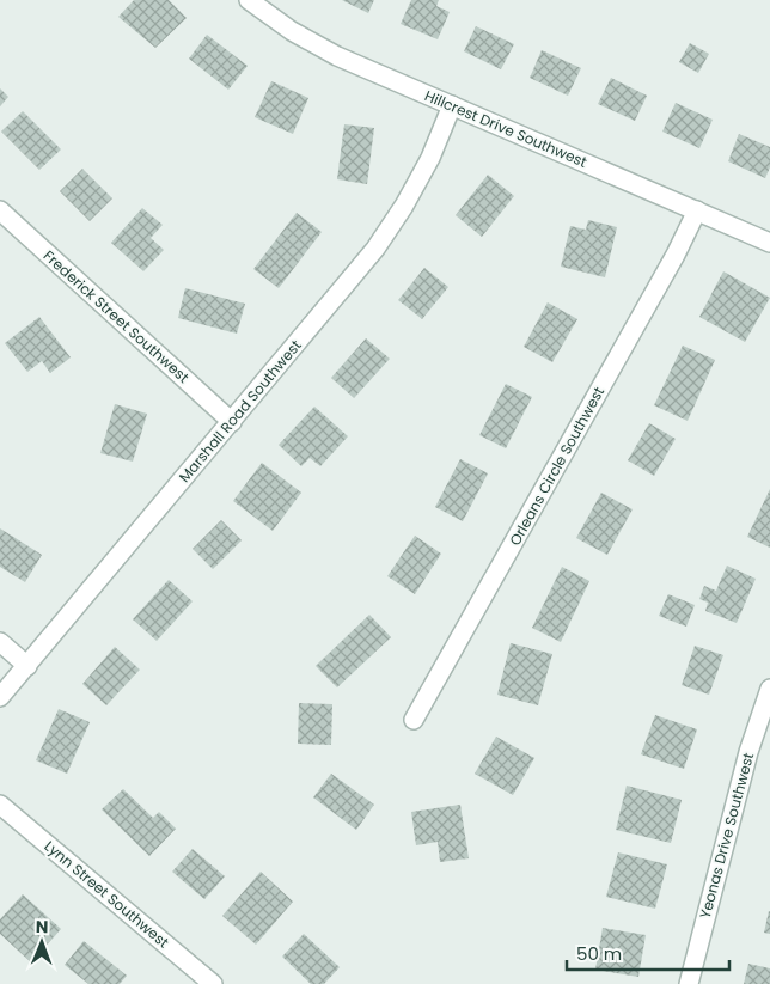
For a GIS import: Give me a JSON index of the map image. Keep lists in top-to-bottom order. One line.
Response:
{"streets":{"street":["Hillcrest Drive Southwest","Frederick Street Southwest","Marshall Road Southwest","Orleans Circle Southwest","Yeonas Drive Southwest","Lynn Street Southwest"]},"crossings":[["Hillcrest Drive Southwest","Marshall Road Southwest"],["Hillcrest Drive Southwest","Orleans Circle Southwest"],["Frederick Street Southwest","Marshall Road Southwest"]],"scale_bar":"50 m","north":"top"}
